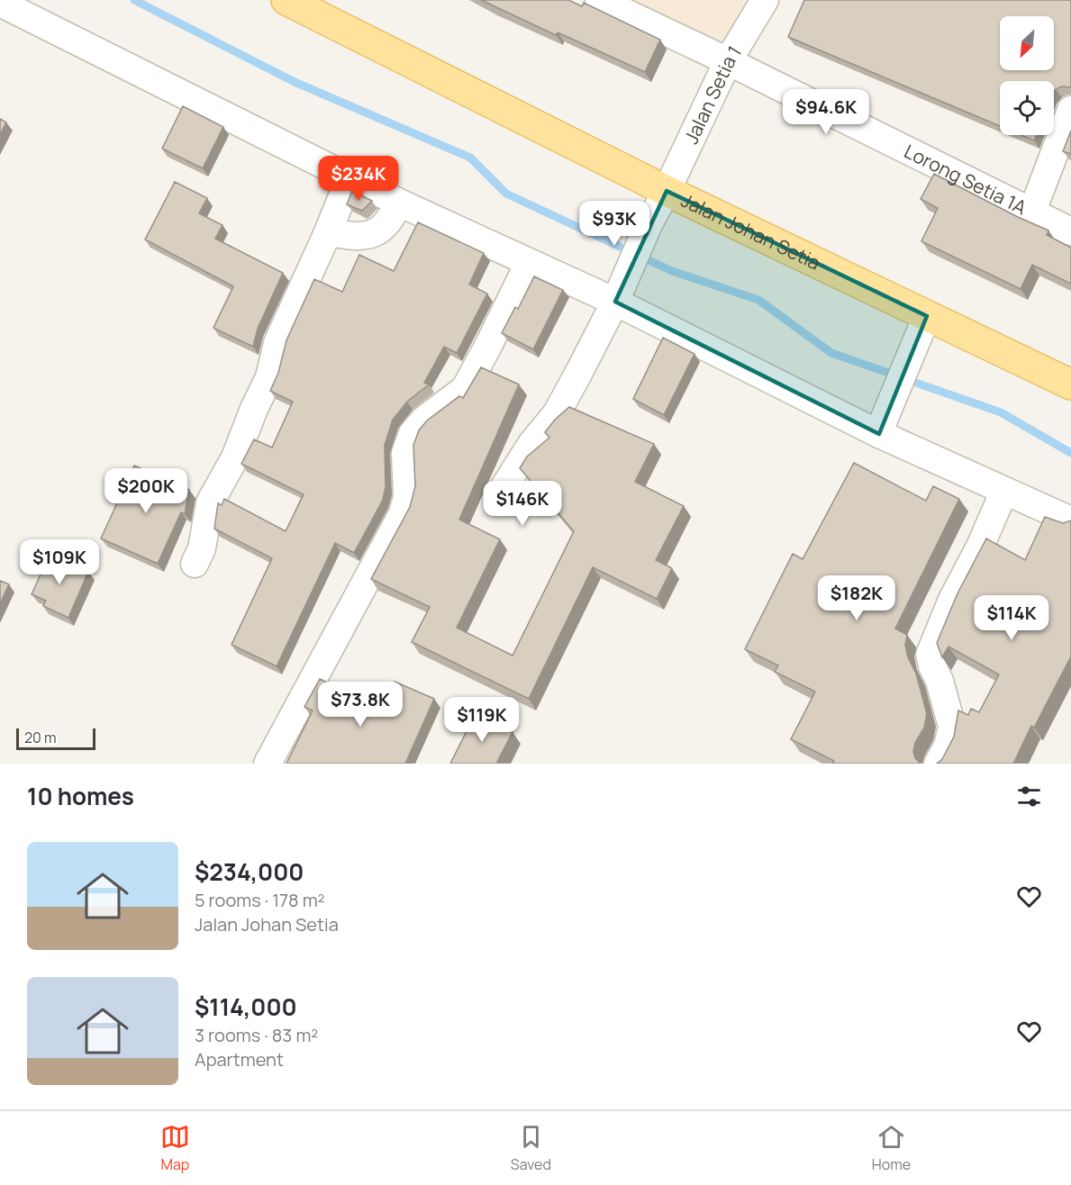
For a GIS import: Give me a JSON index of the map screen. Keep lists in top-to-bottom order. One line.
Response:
{"streets":{"main road":["Jalan Johan Setia"],"street":["Jalan Setia 1","Lorong Setia 1A"]},"crossings":[["Jalan Setia 1","Lorong Setia 1A"],["Jalan Setia 1","Jalan Johan Setia"]],"scale_bar":"20 m","north":"bottom left","page":{"price":["$94.6K","$234K","$93K","$200K","$146K","$109K","$182K","$114K","$73.8K","$119K"],"scale":"20 m","heading":"10 homes","list":[{"name":"$234,000","note":"5 rooms · 178 m² · Jalan Johan Setia"},{"name":"$114,000","note":"3 rooms · 83 m² · Apartment"}],"tabs":["Map","Saved","Home"]}}
